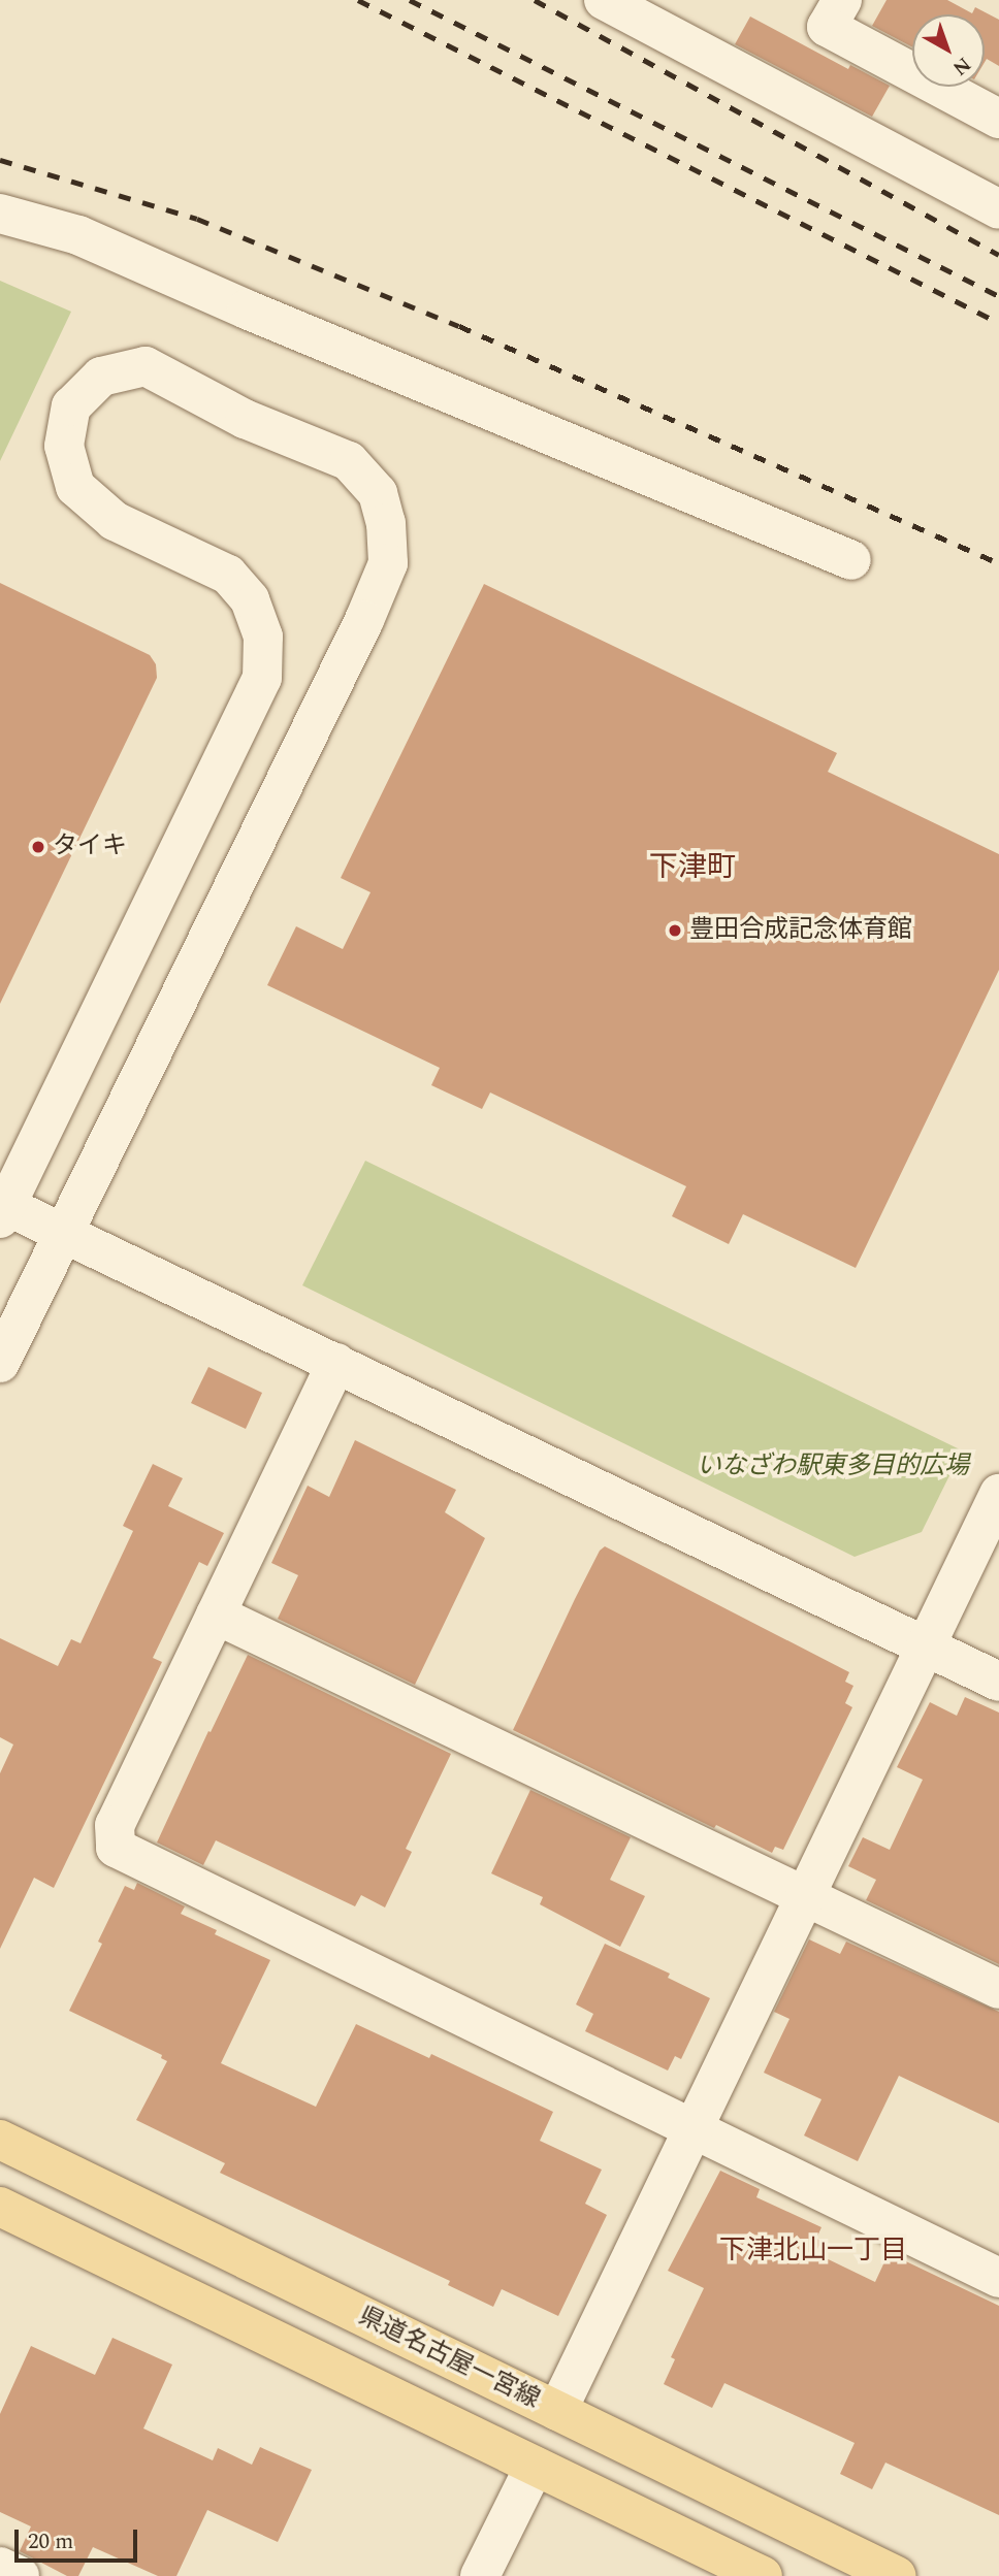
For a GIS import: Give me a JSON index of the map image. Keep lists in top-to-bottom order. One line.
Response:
{"streets":{"main road":["県道名古屋一宮線"]},"districts":["下津町","下津北山一丁目"],"parks":["いなざわ駅東多目的広場"],"places":["タイキ","豊田合成記念体育館"],"scale_bar":"20 m","north":"bottom right"}
